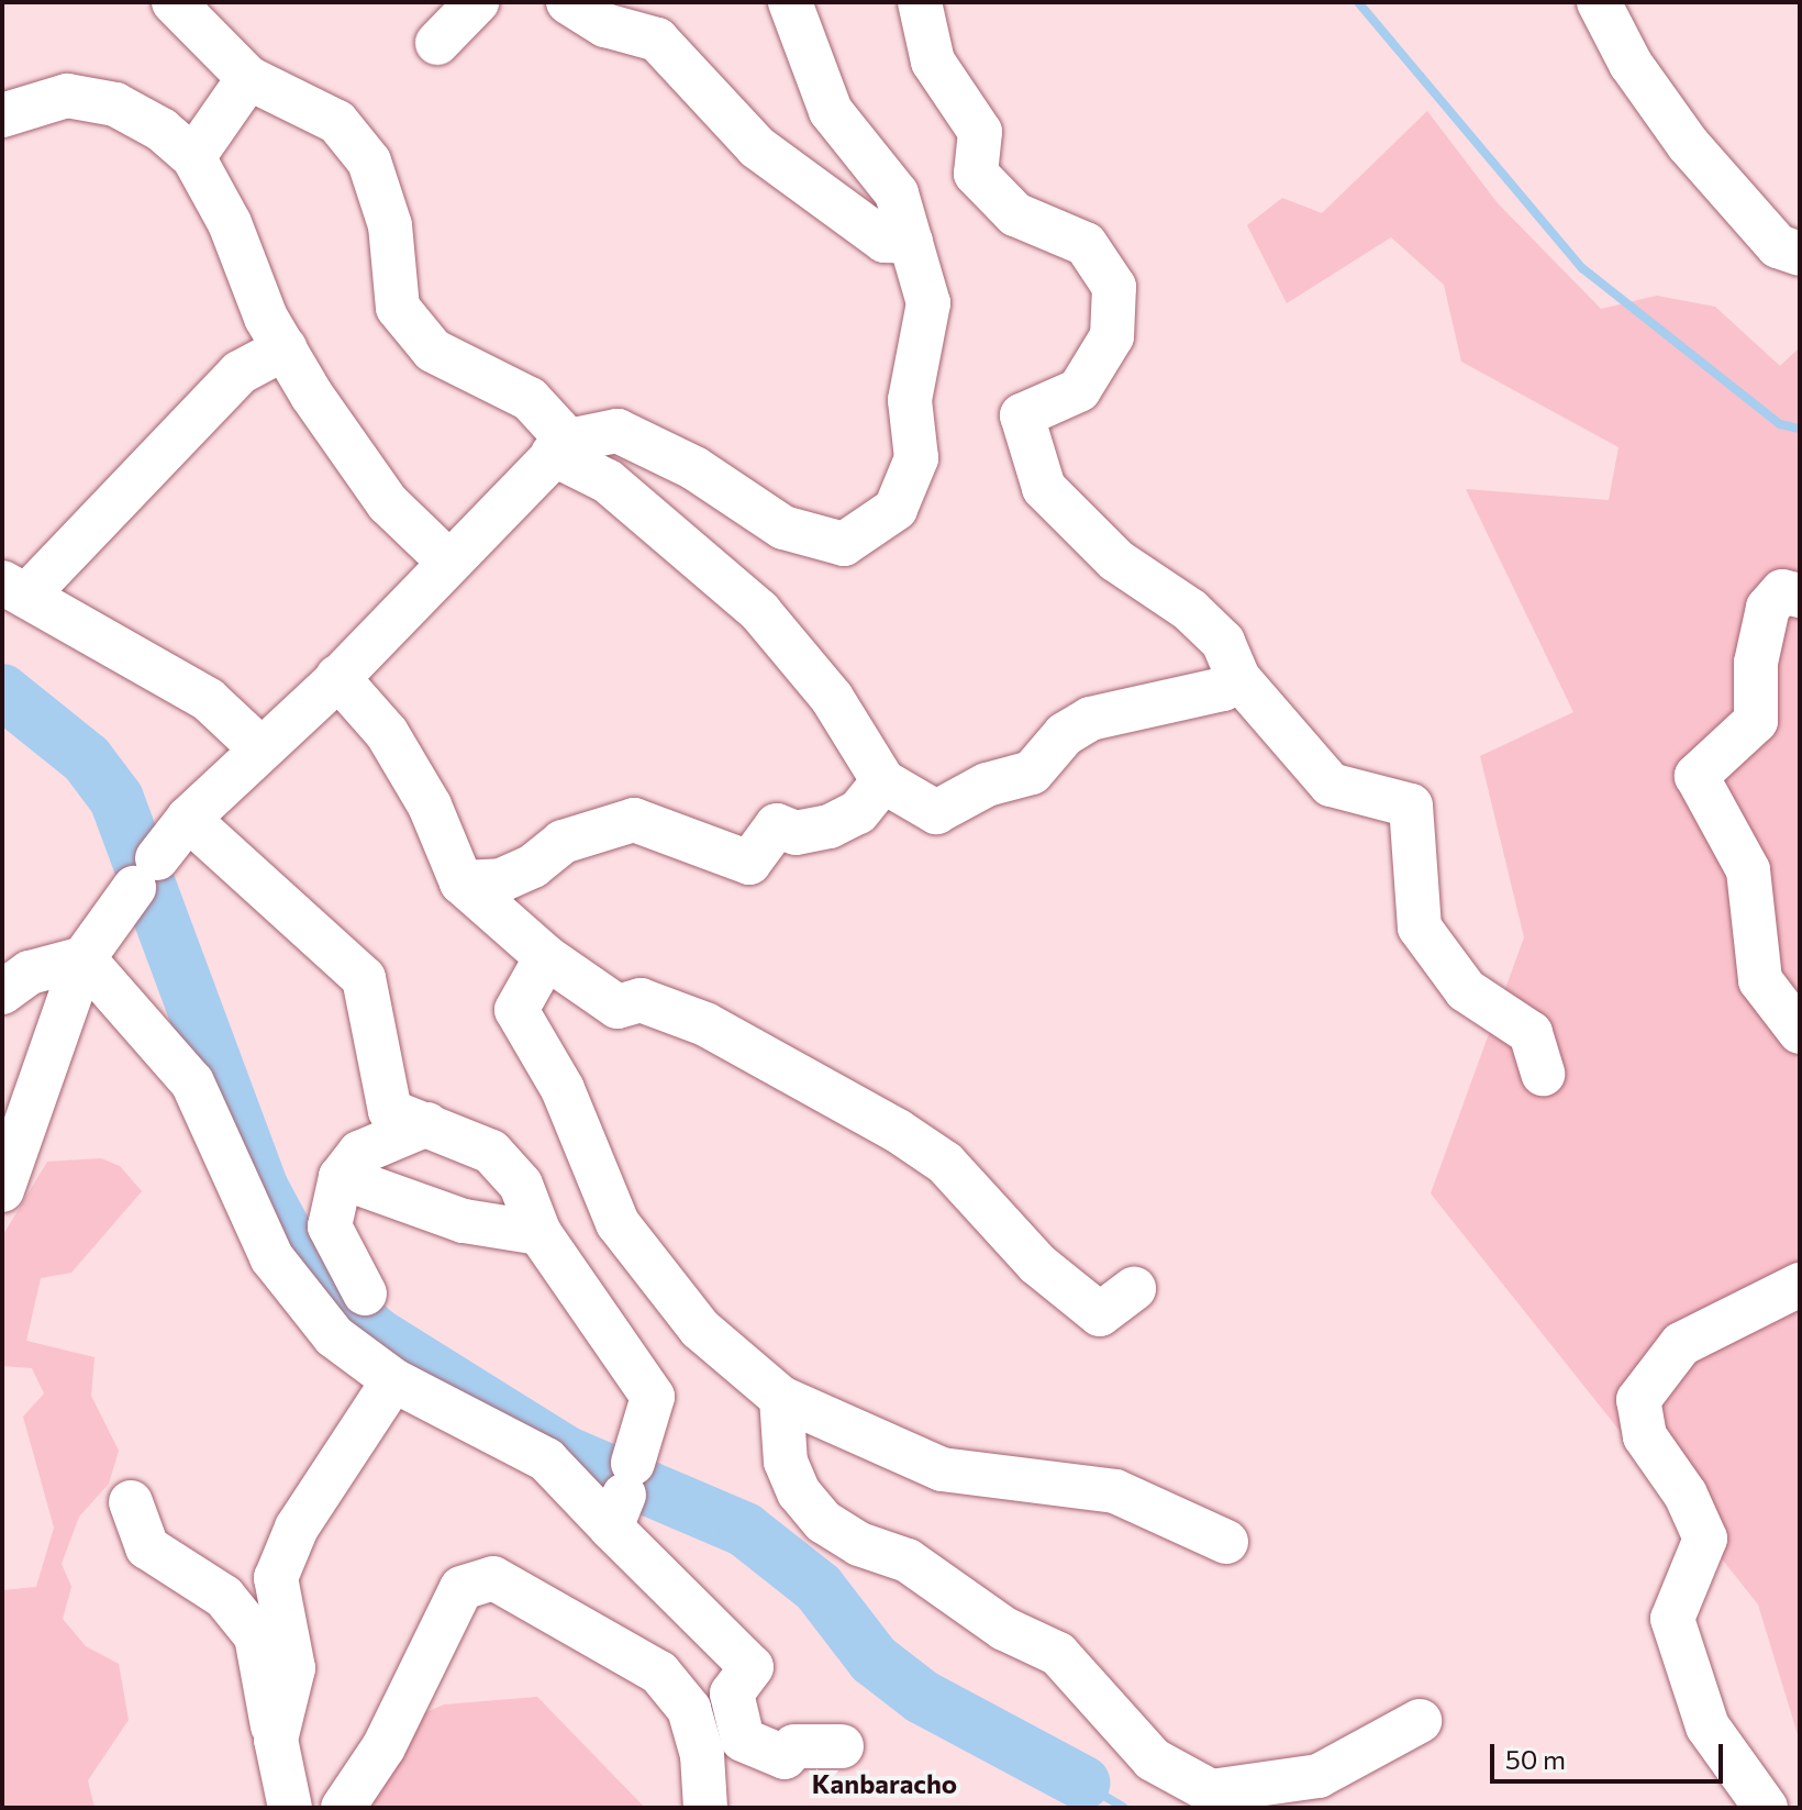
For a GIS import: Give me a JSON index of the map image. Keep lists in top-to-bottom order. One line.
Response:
{"districts":["Kanbaracho"],"scale_bar":"50 m"}
